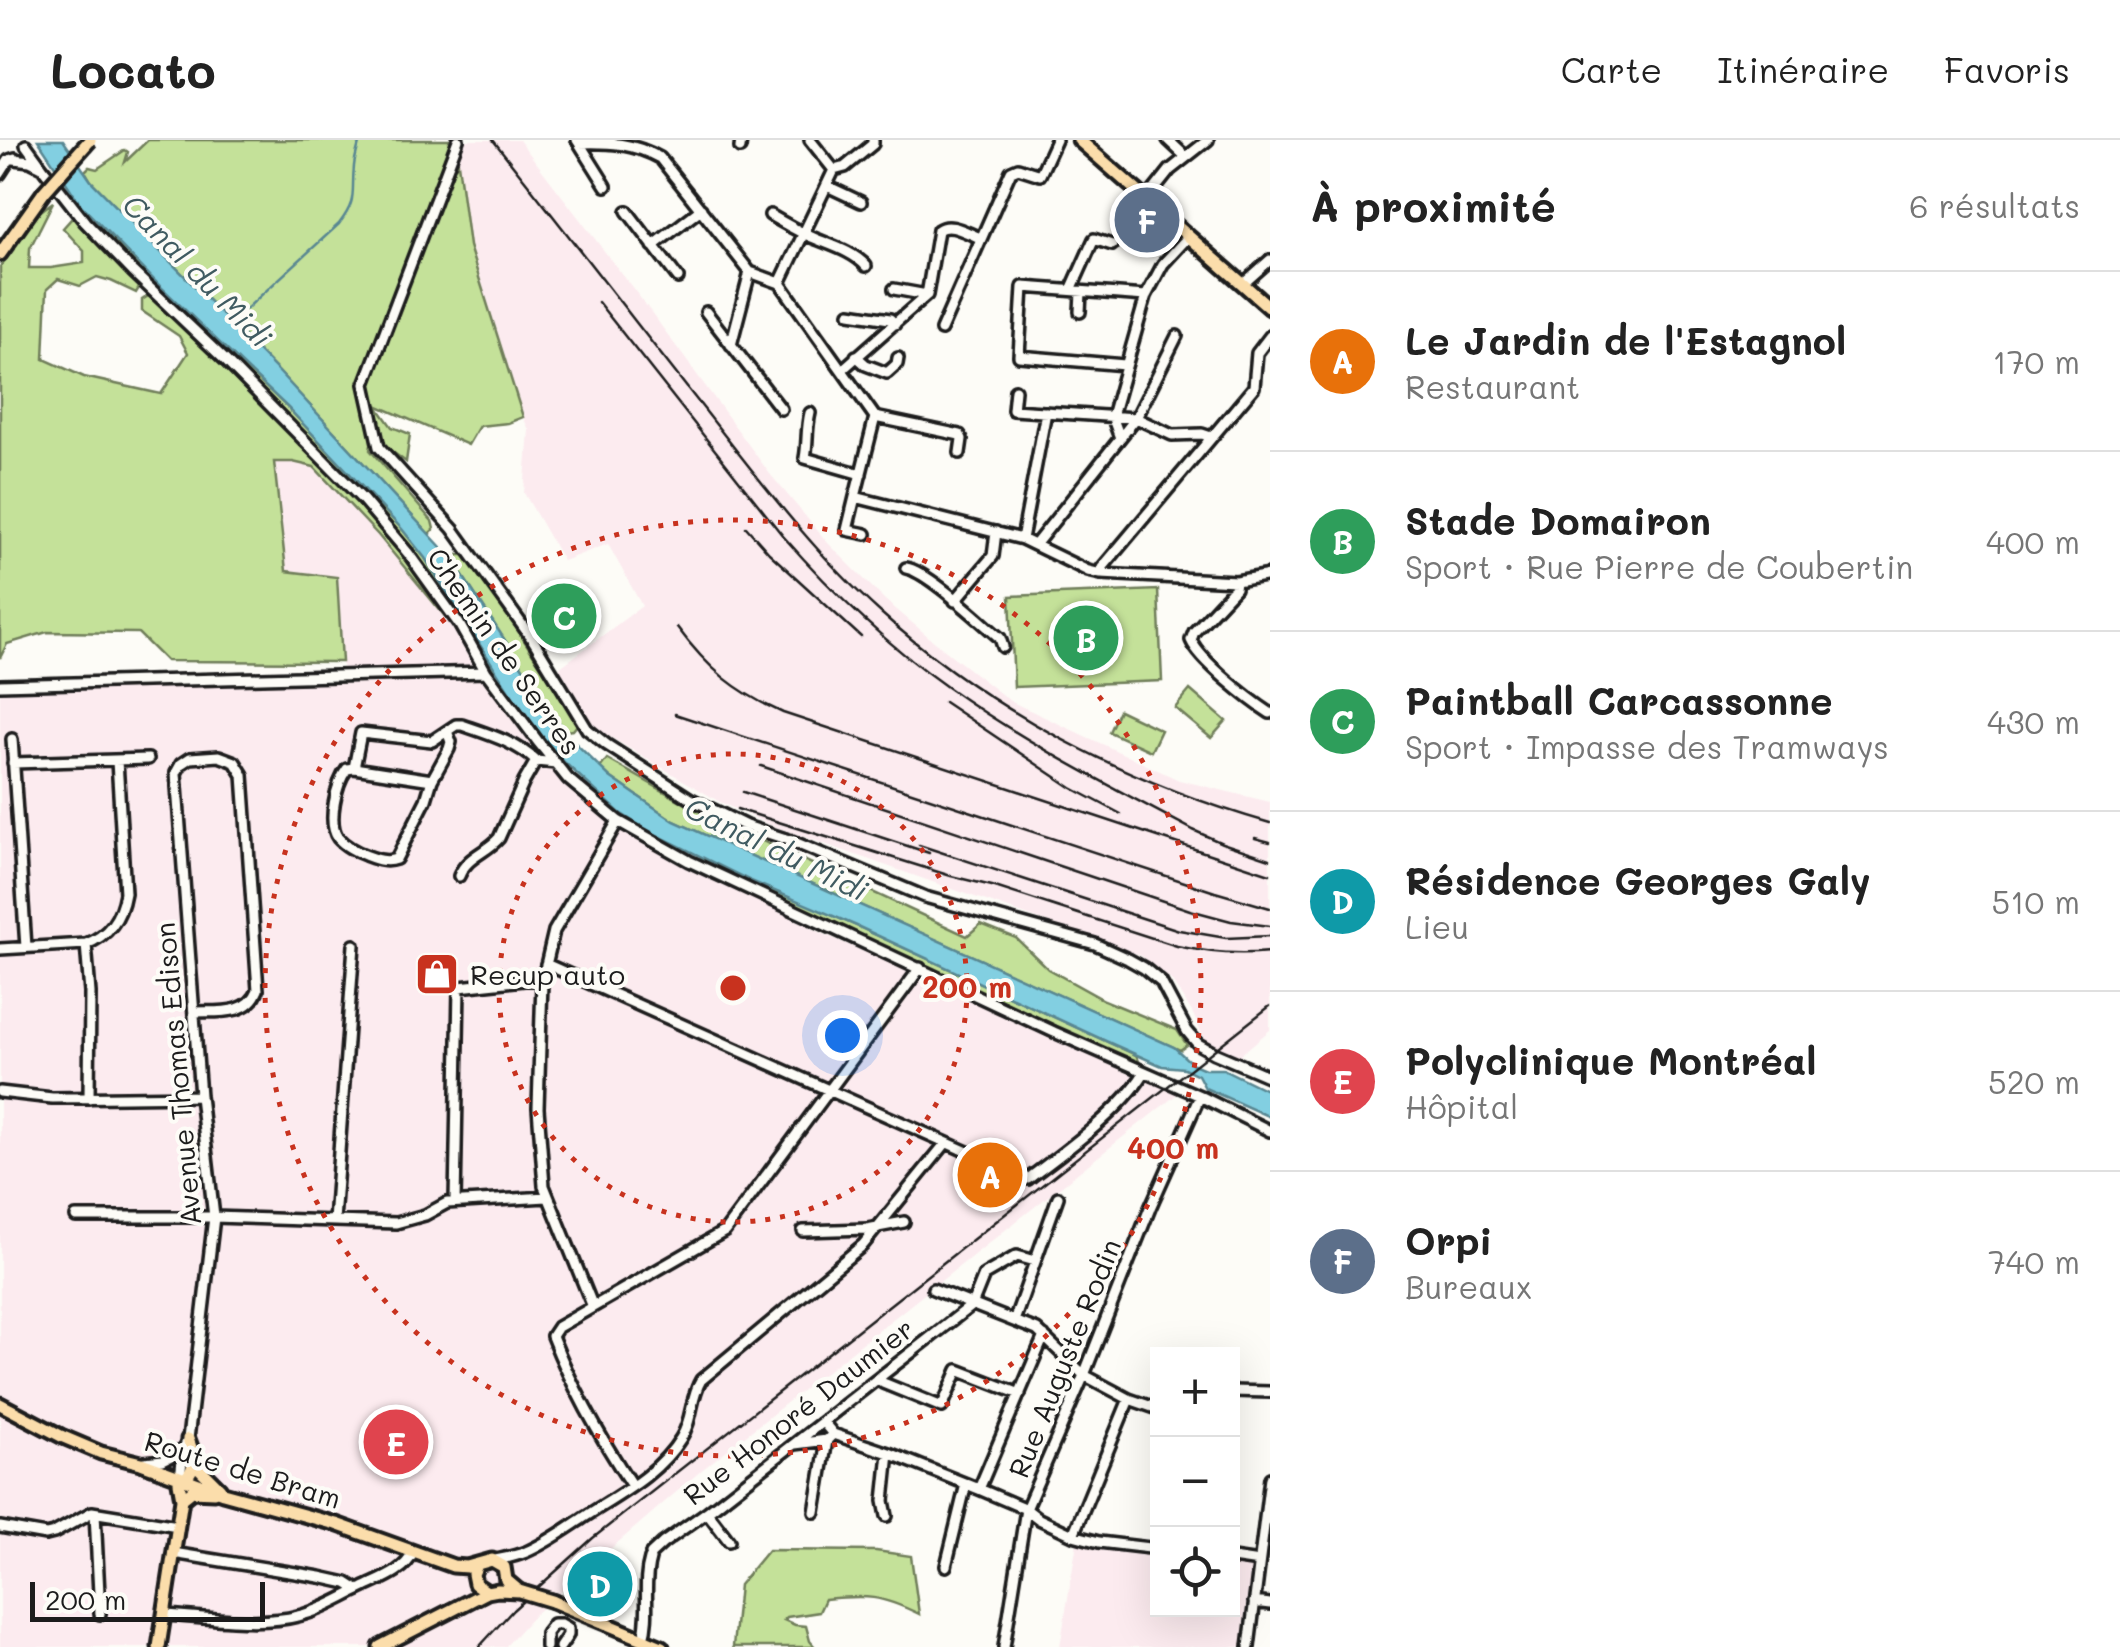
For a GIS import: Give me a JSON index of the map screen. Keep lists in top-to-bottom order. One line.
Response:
{"streets":{"main road":["Route de Bram"],"street":["Chemin de Serres","Avenue Thomas Edison","Rue Auguste Rodin","Rue Honoré Daumier"]},"crossings":[["Chemin de Serres","Rue Auguste Rodin"],["Avenue Thomas Edison","Route de Bram"]],"water":["Canal du Midi"],"places":{"shop":["Recup auto"]},"scale_bar":"200 m","page":{"header":"Locato","nav":["Carte","Itinéraire","Favoris"],"heading":["À proximité","6 résultats"],"pins":["F","C","B","A","E","D"],"list":[{"mark":"A","name":"Le Jardin de l'Estagnol","note":"Restaurant","value":"170 m"},{"mark":"B","name":"Stade Domairon","note":"Sport · Rue Pierre de Coubertin","value":"400 m"},{"mark":"C","name":"Paintball Carcassonne","note":"Sport · Impasse des Tramways","value":"430 m"},{"mark":"D","name":"Résidence Georges Galy","note":"Lieu","value":"510 m"},{"mark":"E","name":"Polyclinique Montréal","note":"Hôpital","value":"520 m"},{"mark":"F","name":"Orpi","note":"Bureaux","value":"740 m"}],"map_buttons":["+","−"],"scale":"200 m"},"rings":["200 m","400 m"]}
